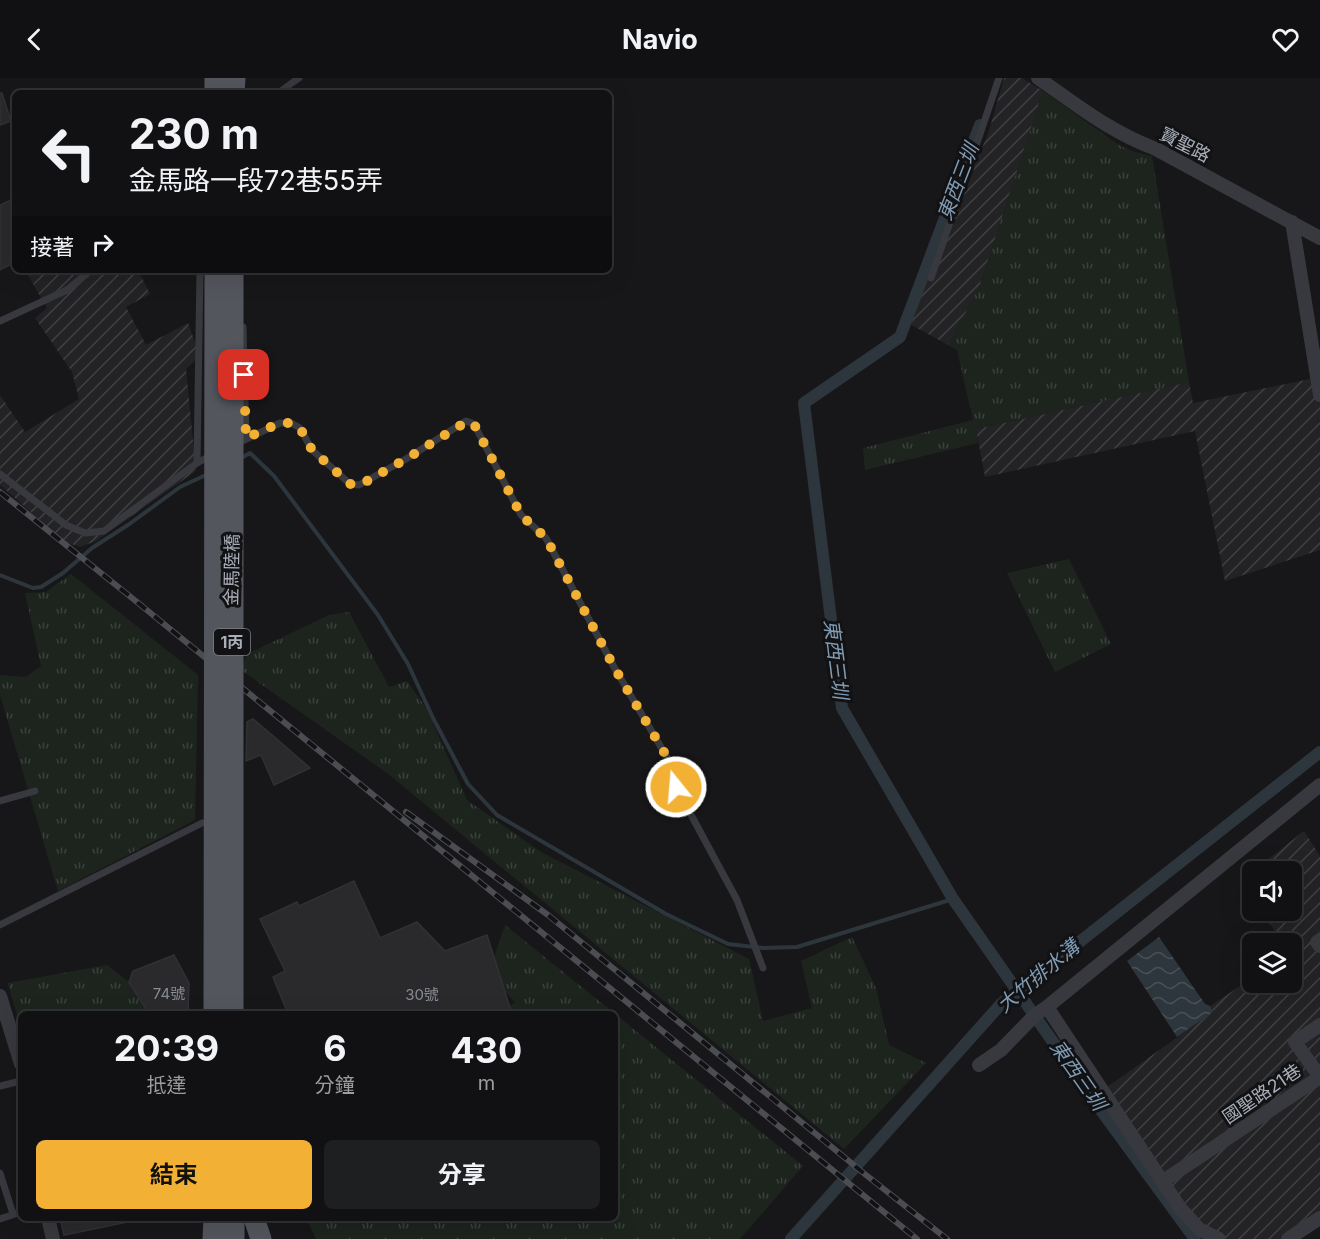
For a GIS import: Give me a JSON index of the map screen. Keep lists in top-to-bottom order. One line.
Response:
{"streets":{"main road":["金馬陸橋","1丙"],"street":["寶聖路","國聖路21巷"]},"water":["東西三圳","大竹排水溝"],"house_numbers":["74號","30號"],"page":{"header":"Navio","turn":["230 m","金馬路一段72巷55弄"],"then":"接著","eta":["20:39","抵達","6","分鐘","430","m"],"buttons":["結束","分享"]}}
